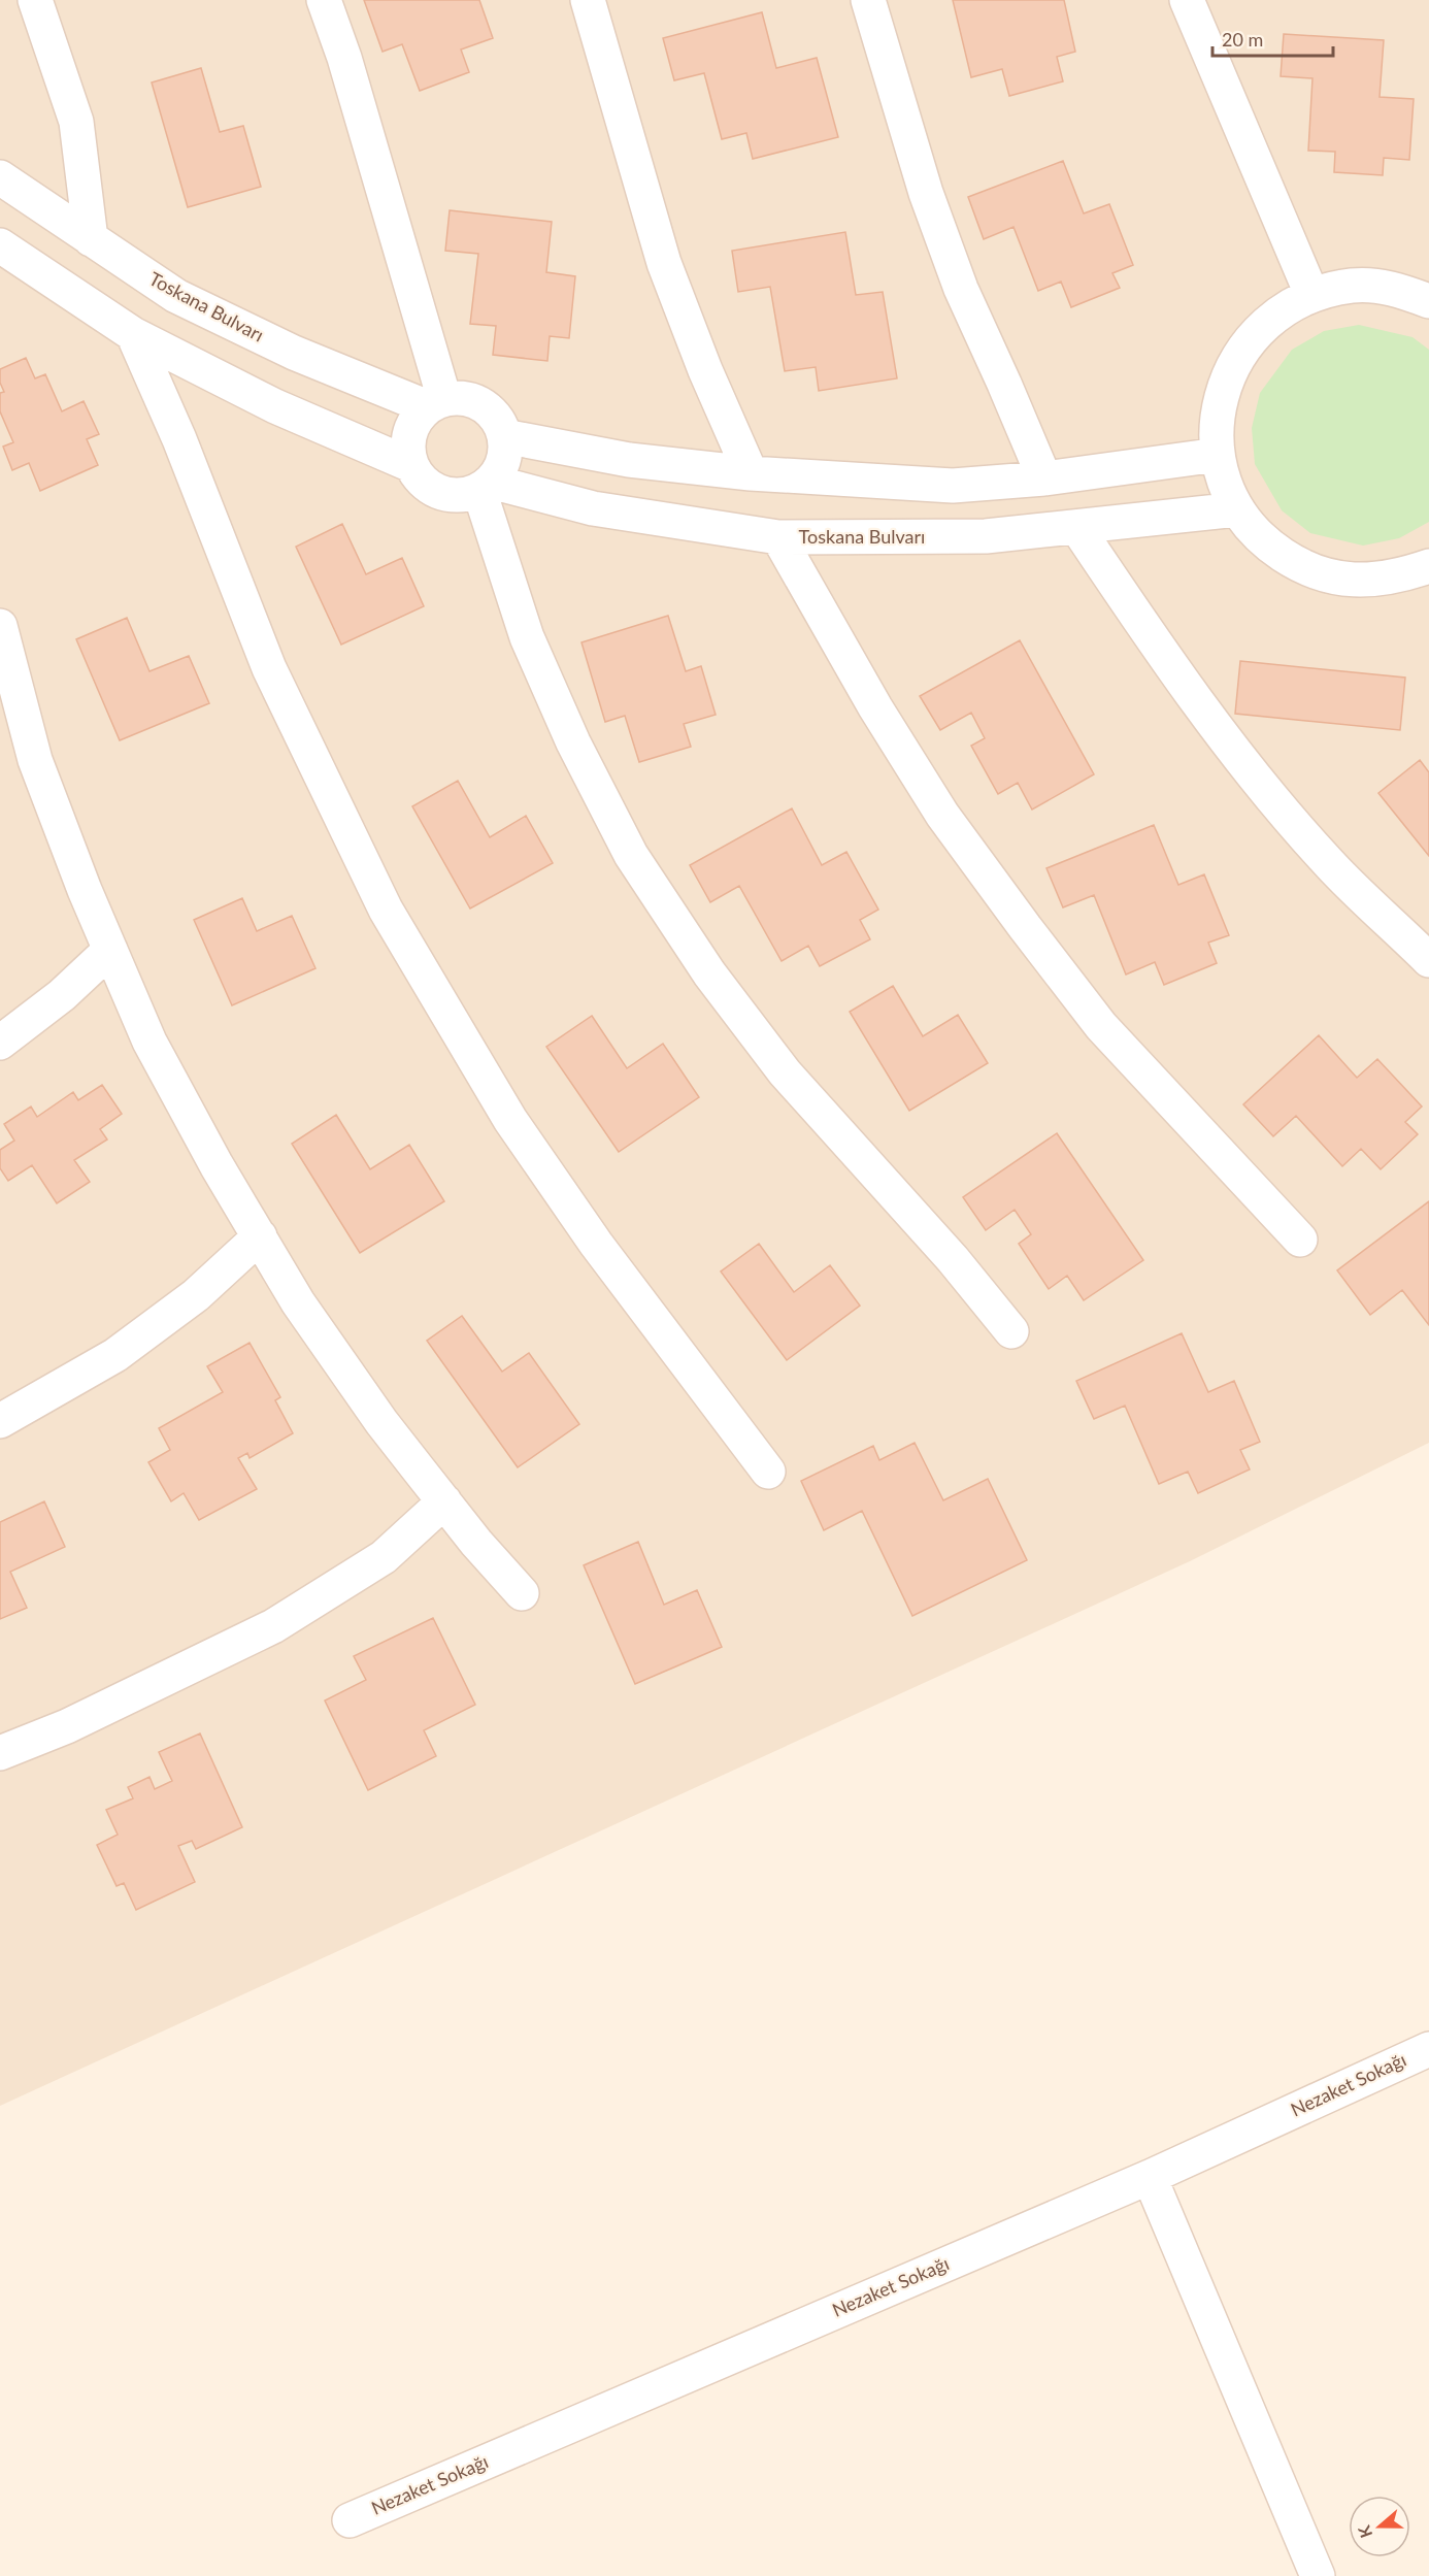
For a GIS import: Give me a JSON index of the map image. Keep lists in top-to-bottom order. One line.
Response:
{"streets":{"street":["Toskana Bulvarı","Nezaket Sokağı"]},"scale_bar":"20 m","north":"left"}
